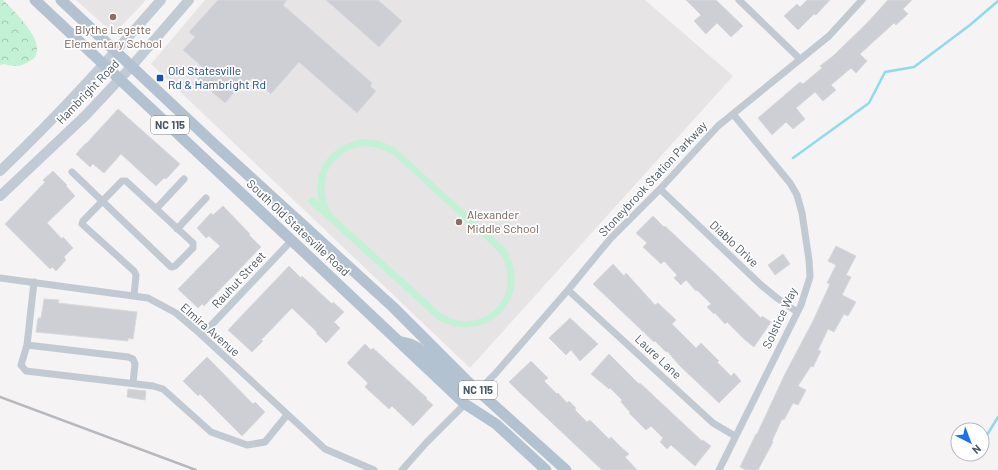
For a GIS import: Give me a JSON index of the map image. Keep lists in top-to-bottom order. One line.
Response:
{"streets":{"main road":["NC 115","South Old Statesville Road"],"street":["Hambright Road","Stoneybrook Station Parkway","Diablo Drive","Rauhut Street","Solstice Way","Elmira Avenue","Laure Lane"]},"crossings":[["Hambright Road","South Old Statesville Road"],["Stoneybrook Station Parkway","South Old Statesville Road"],["Stoneybrook Station Parkway","Diablo Drive"],["Stoneybrook Station Parkway","Solstice Way"],["Stoneybrook Station Parkway","Laure Lane"],["South Old Statesville Road","Rauhut Street"],["Diablo Drive","Solstice Way"],["Rauhut Street","Elmira Avenue"],["Solstice Way","Laure Lane"]],"places":{"other":["Blythe Legette Elementary School","Alexander Middle School"],"transit":["Old Statesville Rd & Hambright Rd"]},"north":"bottom right"}
